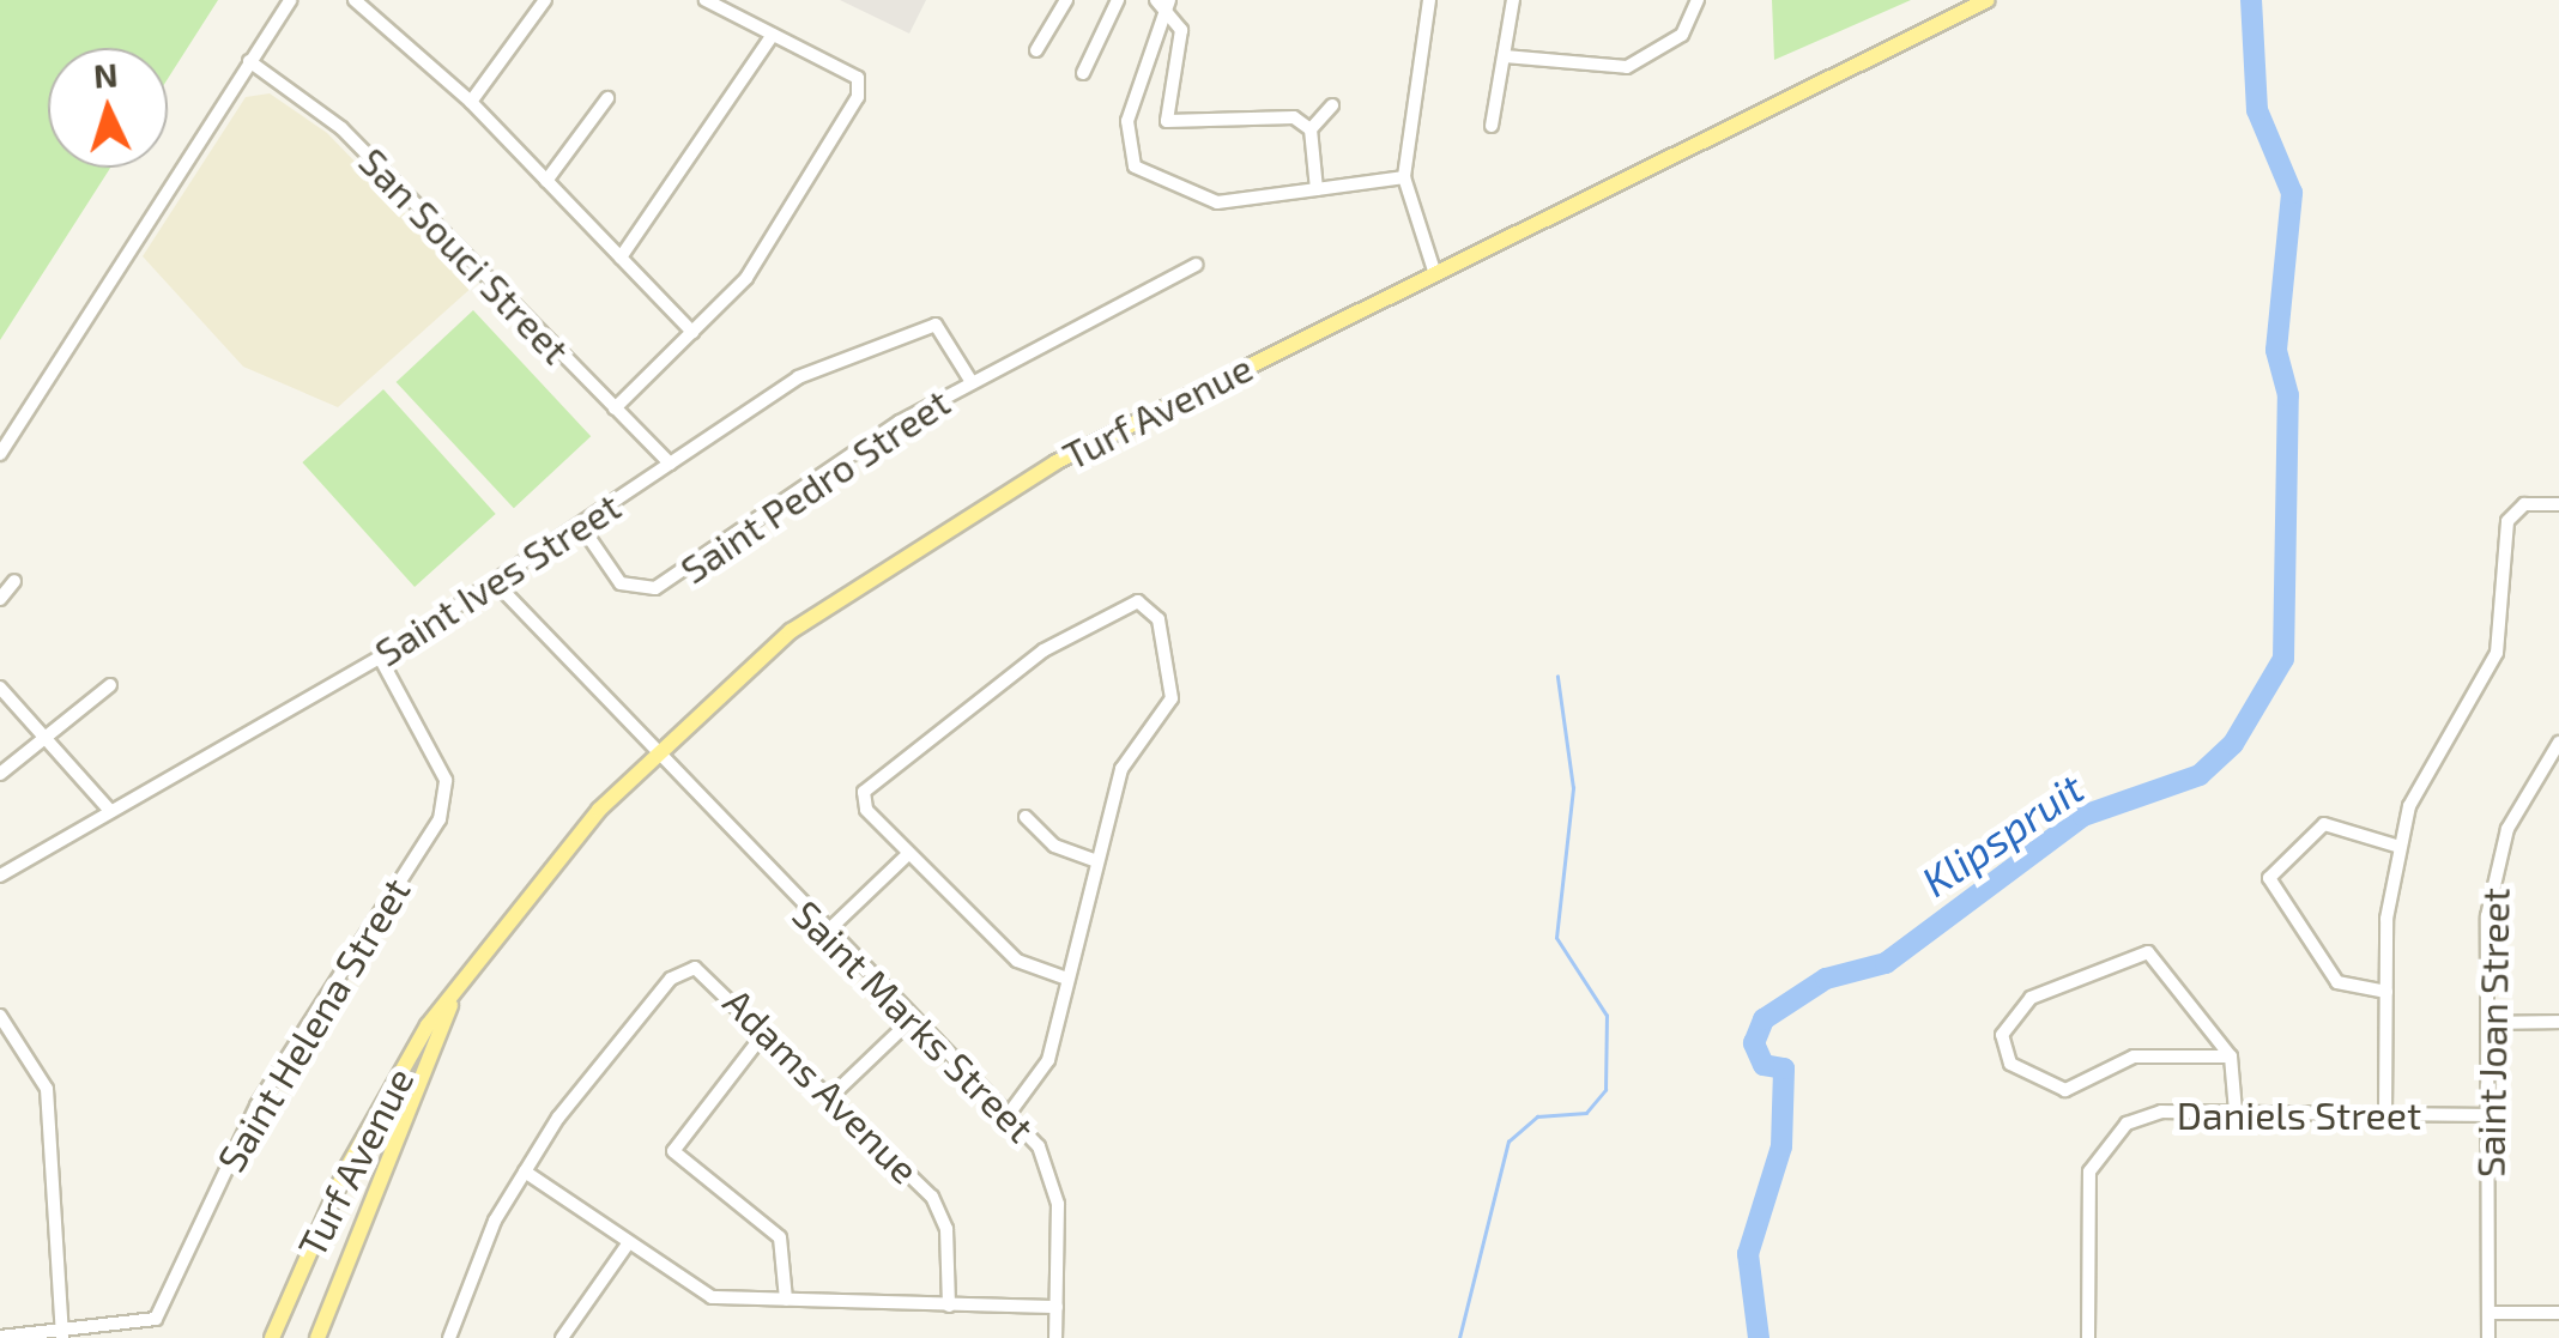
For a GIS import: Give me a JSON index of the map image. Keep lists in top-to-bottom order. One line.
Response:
{"streets":{"main road":["Turf Avenue"],"street":["San Souci Street","Saint Pedro Street","Saint Ives Street","Saint Marks Street","Saint Helena Street","Saint Joan Street","Adams Avenue","Daniels Street"]},"crossings":[["San Souci Street","Saint Ives Street"],["Turf Avenue","Saint Marks Street"],["Saint Pedro Street","Saint Ives Street"],["Saint Ives Street","Saint Marks Street"],["Saint Ives Street","Saint Helena Street"],["Saint Joan Street","Daniels Street"]],"water":["Klipspruit"],"north":"top"}
